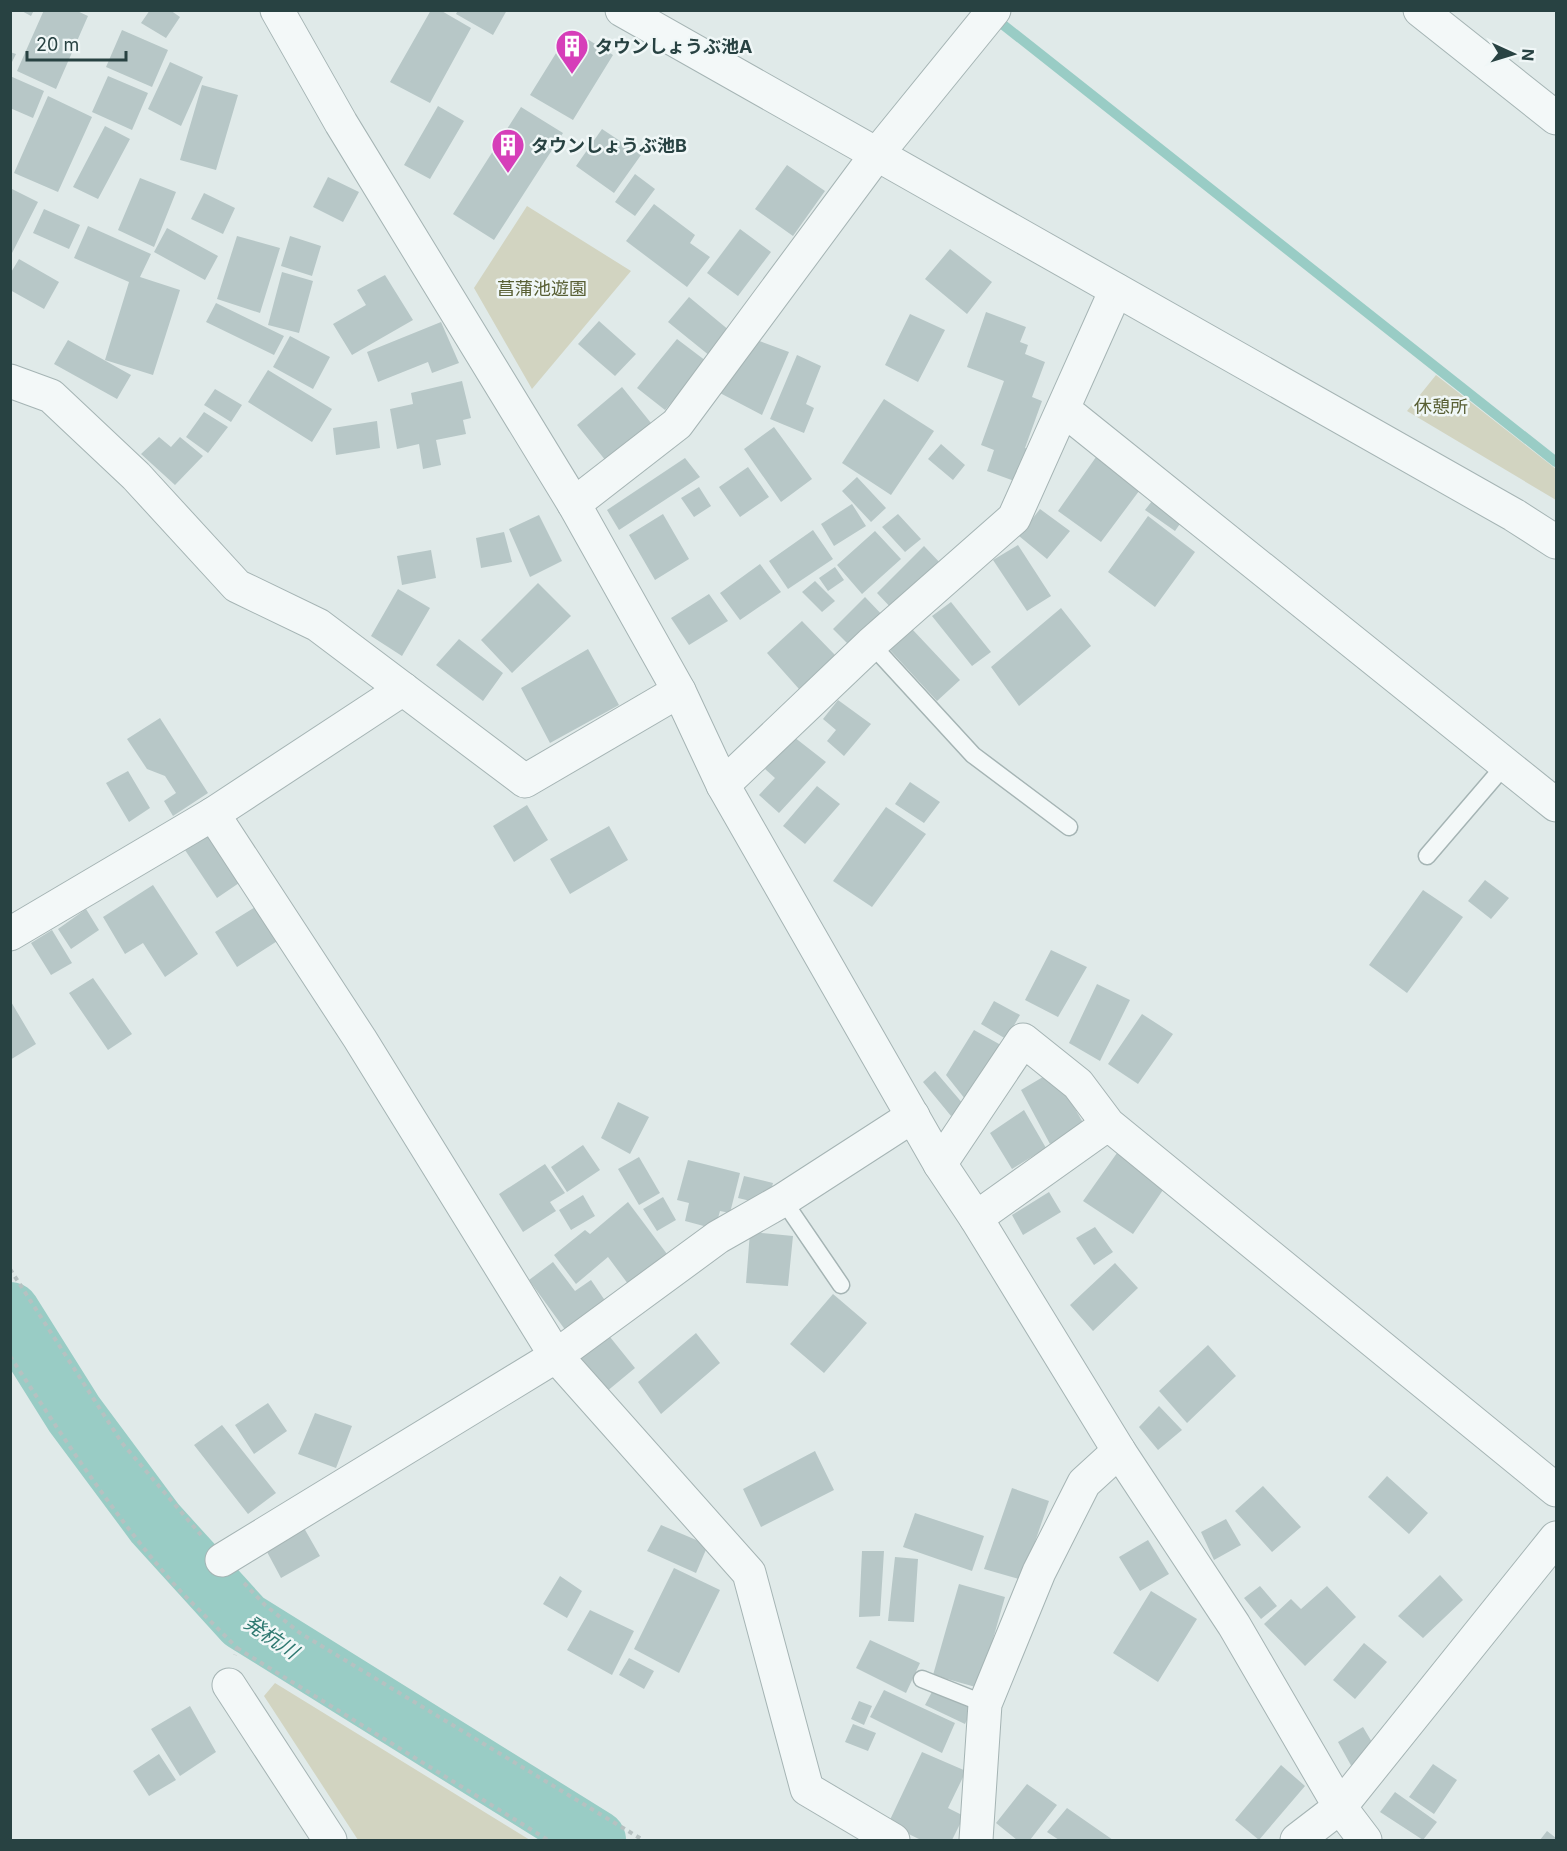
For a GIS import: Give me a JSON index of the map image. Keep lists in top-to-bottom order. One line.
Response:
{"water":["発杭川"],"parks":["菖蒲池遊園","休憩所"],"places":{"building":["タウンしょうぶ池A","タウンしょうぶ池B"]},"scale_bar":"20 m","north":"right"}
